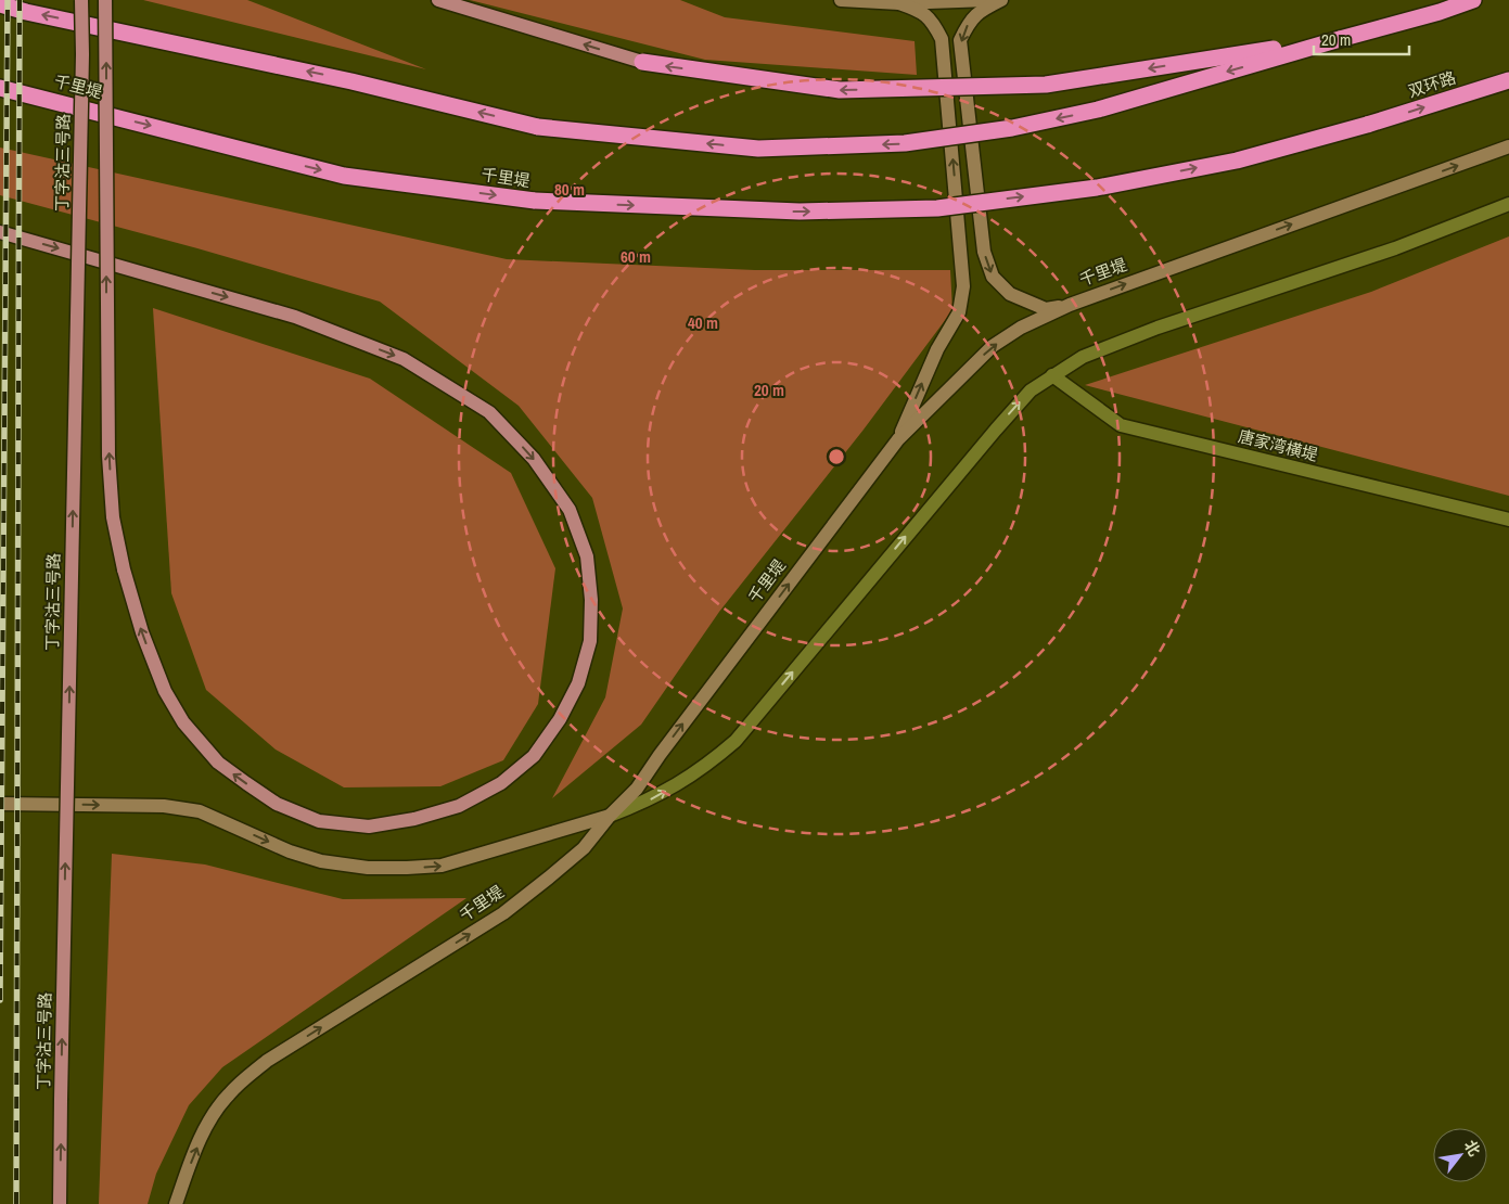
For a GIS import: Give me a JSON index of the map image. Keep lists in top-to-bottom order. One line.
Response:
{"streets":{"highway":["双环路","千里堤"],"main road":["丁字沽三号路"],"street":["唐家湾横堤"]},"crossings":[["双环路","千里堤"]],"one_way":["丁字沽三号路"],"scale_bar":"20 m","north":"top right","rings":["80 m","60 m","40 m","20 m"]}
